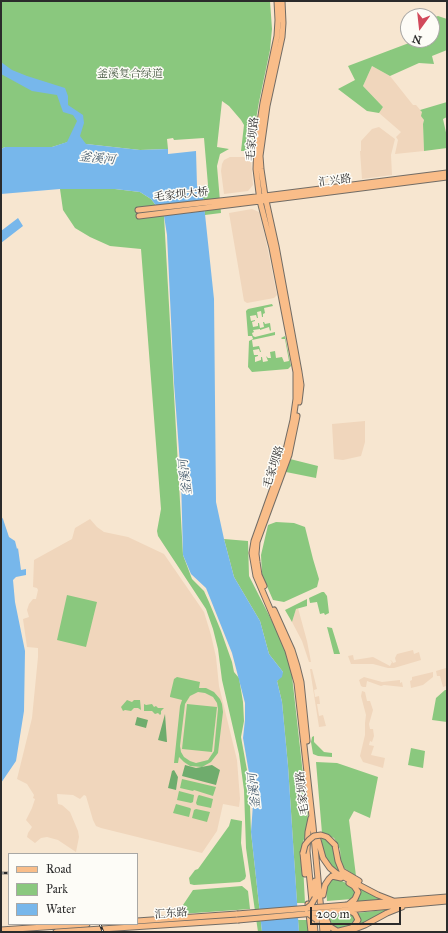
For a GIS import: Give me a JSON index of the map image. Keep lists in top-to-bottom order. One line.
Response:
{"streets":{"main road":["毛家坝路","汇兴路","毛家坝大桥","汇东路"]},"crossings":[["毛家坝路","汇兴路"],["汇兴路","毛家坝大桥"]],"water":["釜溪河"],"parks":["釜溪复合绿道"],"legend":["Road","Park","Water"],"scale_bar":"200 m","north":"bottom"}
